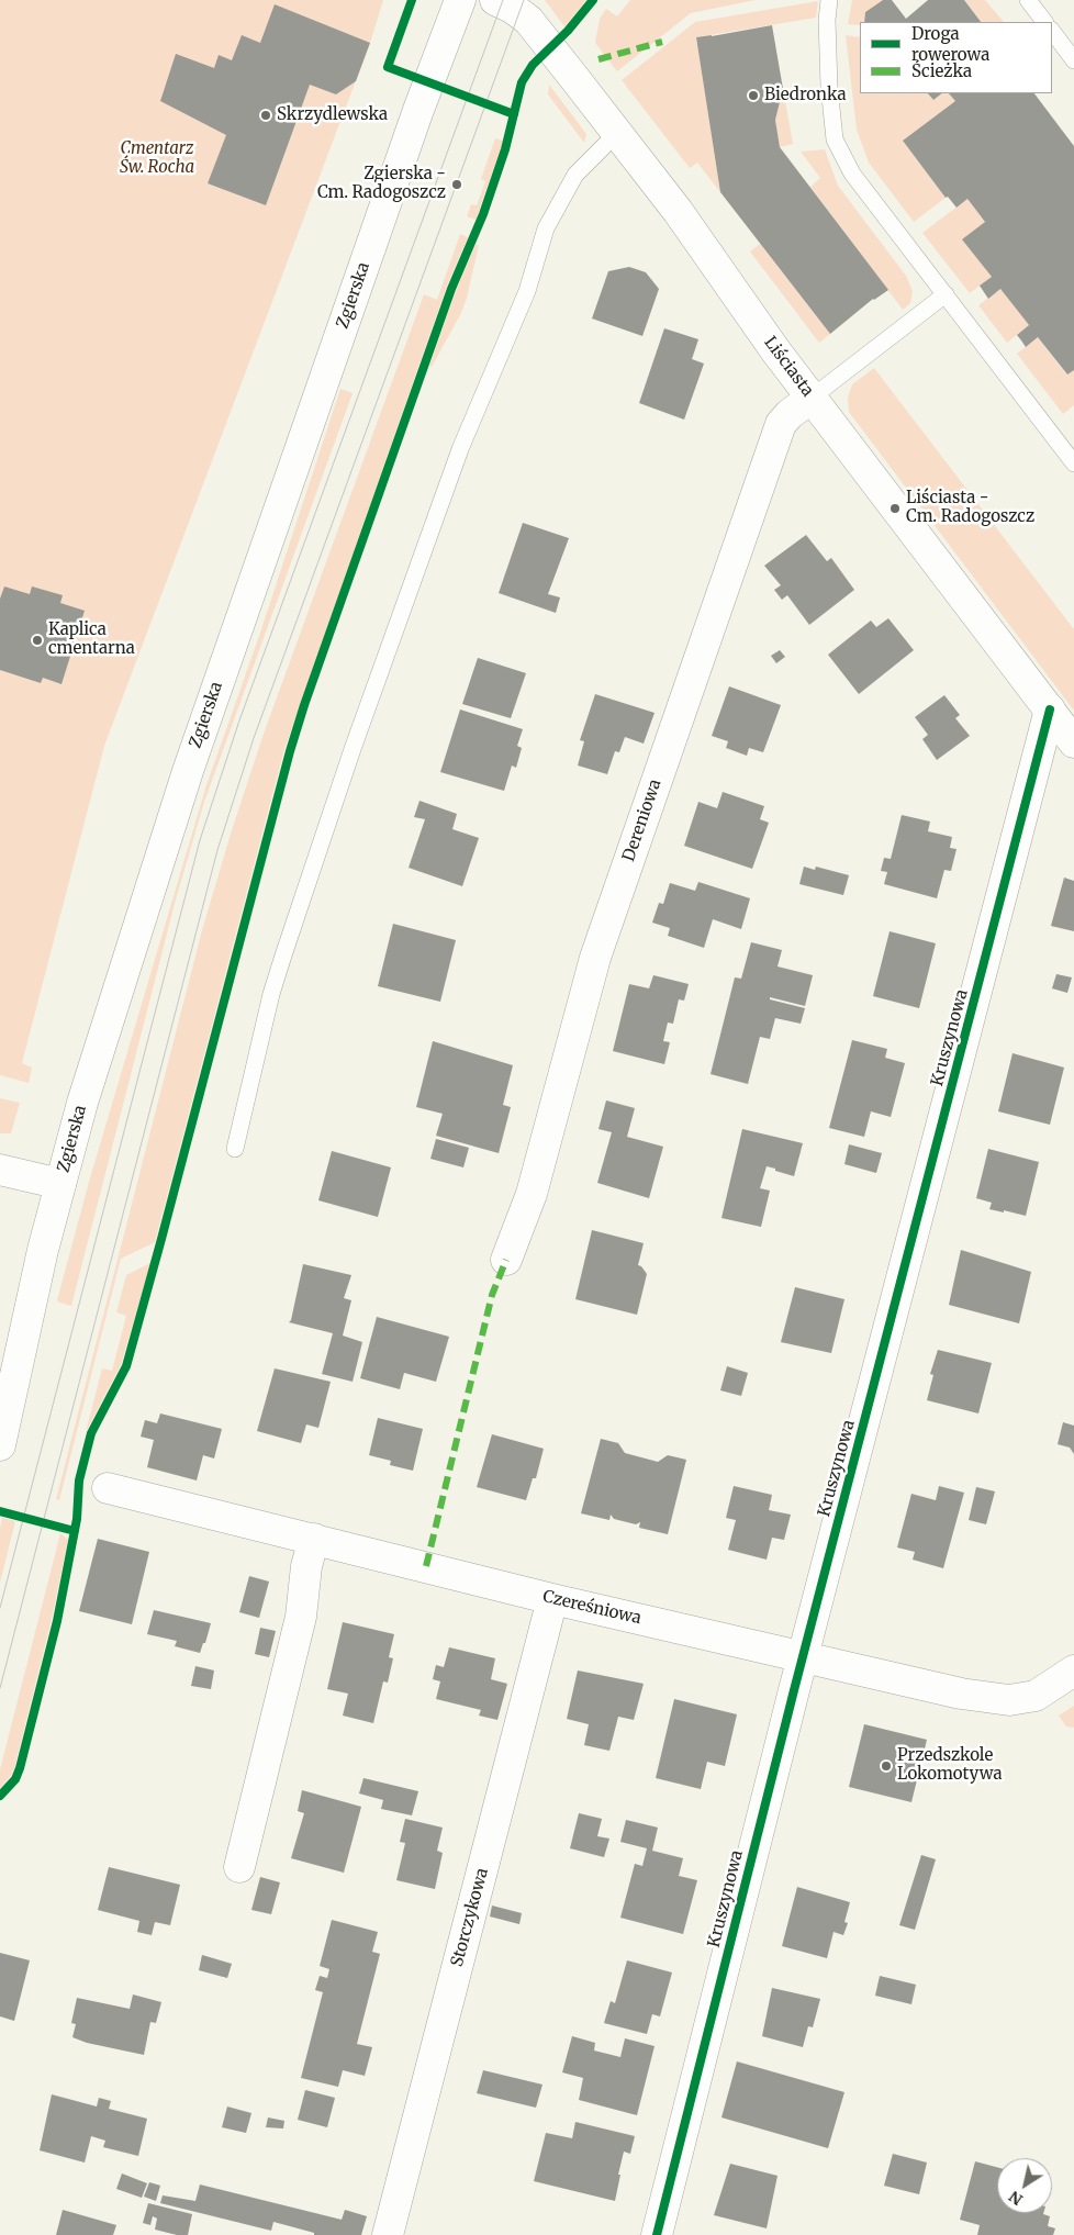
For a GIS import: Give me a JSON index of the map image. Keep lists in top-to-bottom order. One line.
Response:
{"streets":{"street":["Zgierska","Liściasta","Dereniowa","Kruszynowa","Czereśniowa","Storczykowa"]},"crossings":[["Liściasta","Dereniowa"],["Liściasta","Kruszynowa"],["Kruszynowa","Czereśniowa"],["Czereśniowa","Storczykowa"]],"parks":["Cmentarz Św. Rocha"],"places":["Biedronka","Skrzydlewska","Zgierska - Cm. Radogoszcz","Liściasta - Cm. Radogoszcz","Kaplica cmentarna","Przedszkole Lokomotywa"],"legend":["Droga rowerowa","Ścieżka"],"north":"bottom left"}
